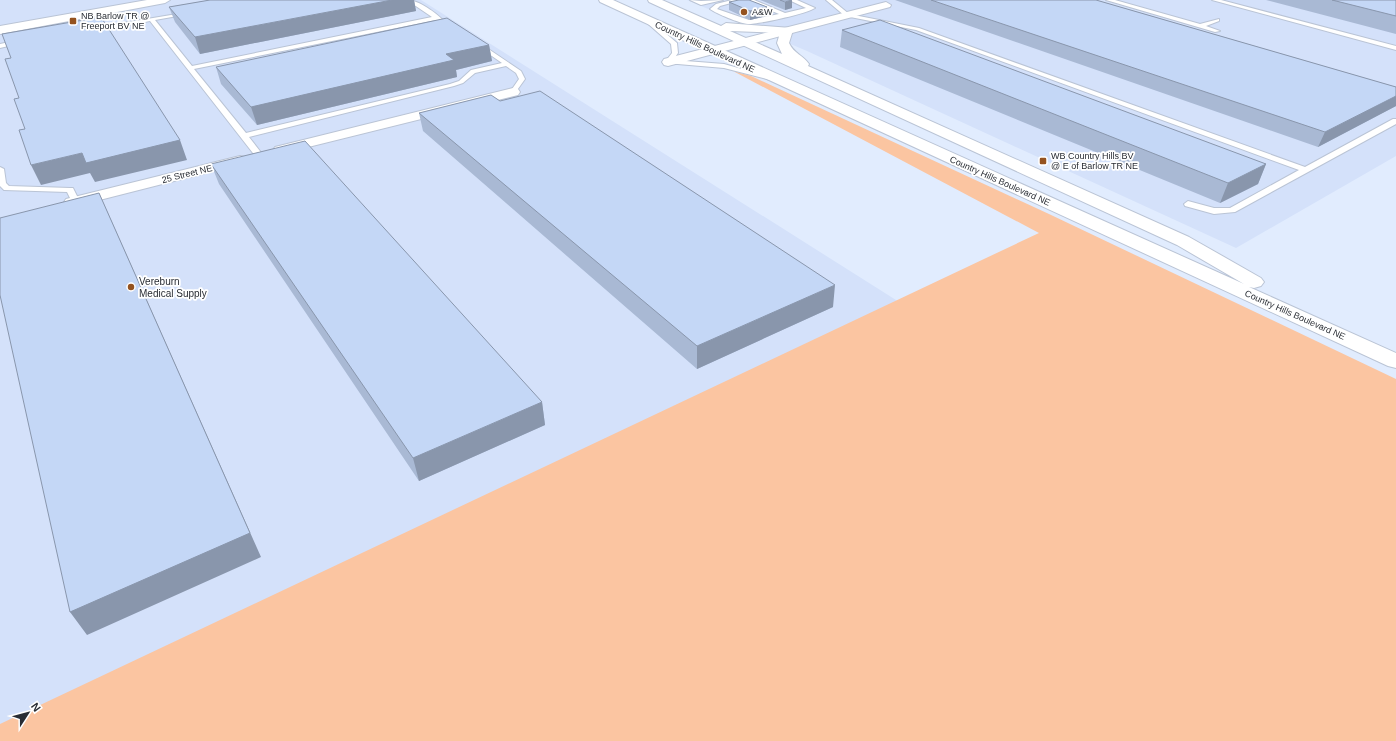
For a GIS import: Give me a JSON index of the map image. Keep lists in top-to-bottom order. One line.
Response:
{"streets":{"main road":["Country Hills Boulevard NE"],"street":["25 Street NE"]},"places":{"other":["A&W","Vereburn Medical Supply"],"transit":["NB Barlow TR @ Freeport BV NE","WB Country Hills BV @ E of Barlow TR NE"]},"north":"top right"}
